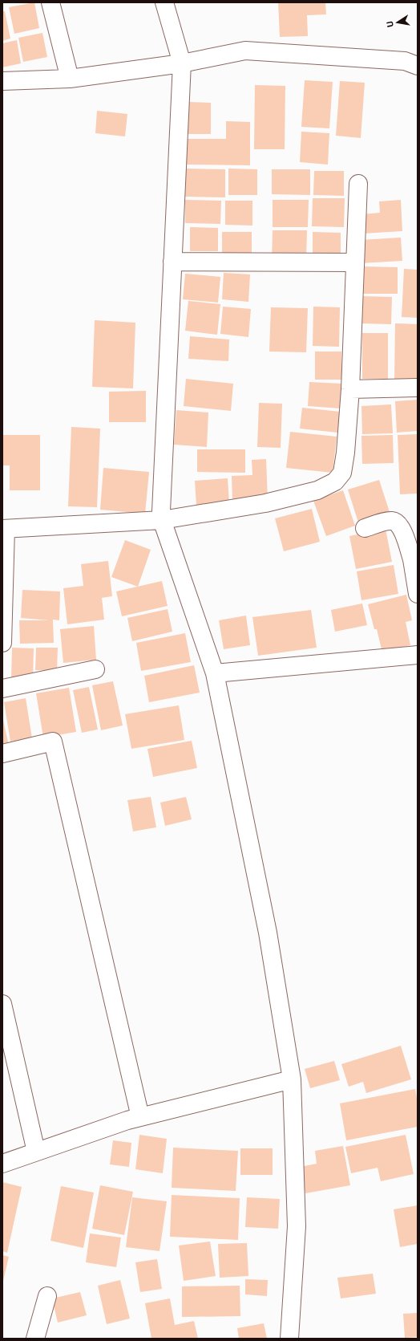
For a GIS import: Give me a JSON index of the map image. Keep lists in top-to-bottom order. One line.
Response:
{"north":"left"}
